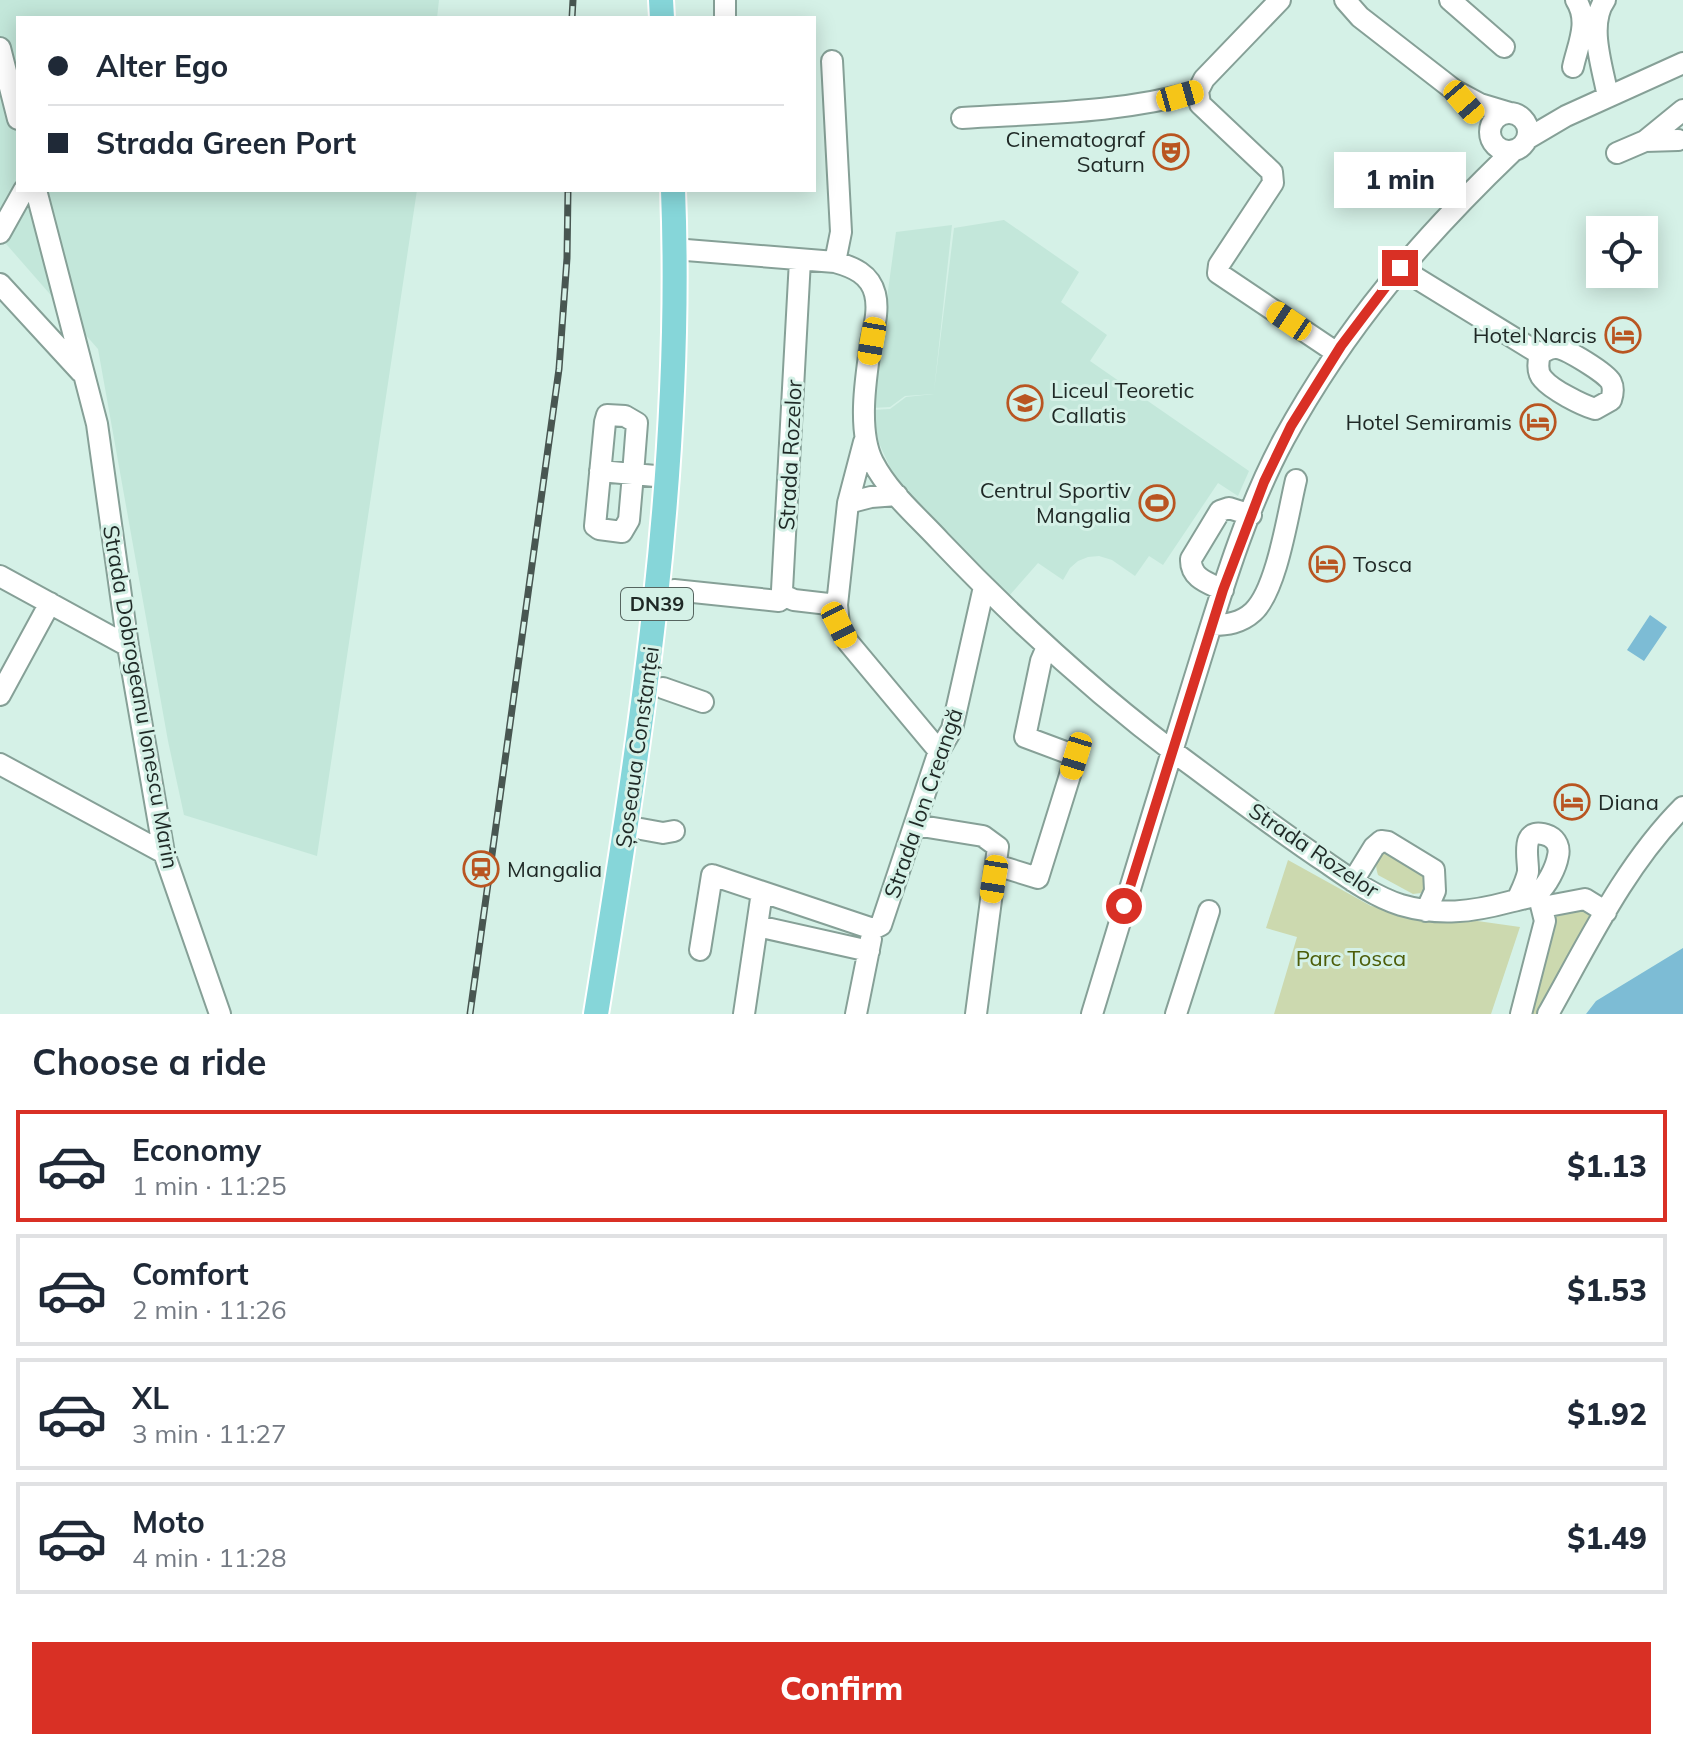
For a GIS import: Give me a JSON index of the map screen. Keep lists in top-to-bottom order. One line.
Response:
{"streets":{"main road":["DN39","Șoseaua Constanței"],"street":["Strada Rozelor","Strada Dobrogeanu Ionescu Marin","Strada Ion Creangă"]},"crossings":[["Strada Rozelor","Șoseaua Constanței"],["Strada Rozelor","Strada Ion Creangă"]],"parks":["Parc Tosca"],"places":{"theatre":["Cinematograf Saturn"],"hotel":["Hotel Narcis","Hotel Semiramis","Tosca","Diana"],"school or university":["Liceul Teoretic Callatis"],"sports":["Centrul Sportiv Mangalia"],"station":["Mangalia"]},"page":{"banner":["Alter Ego","Strada Green Port"],"bubble":"1 min","heading":"Choose a ride","list":[{"name":"Economy","note":"1 min · 11:25","value":"$1.13"},{"name":"Comfort","note":"2 min · 11:26","value":"$1.53"},{"name":"XL","note":"3 min · 11:27","value":"$1.92"},{"name":"Moto","note":"4 min · 11:28","value":"$1.49"}],"buttons":"Confirm"}}
